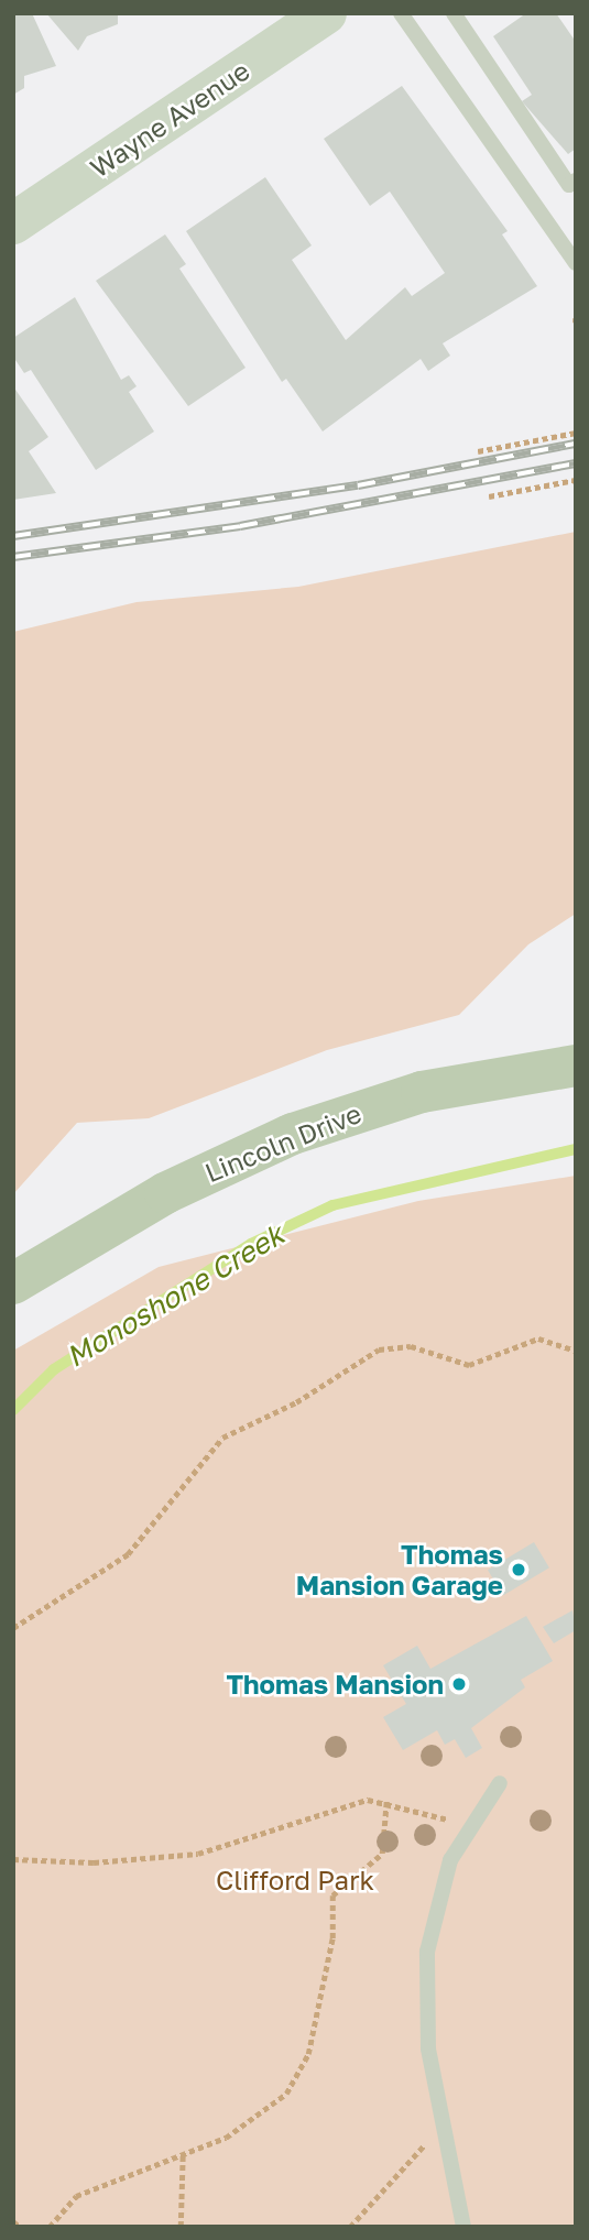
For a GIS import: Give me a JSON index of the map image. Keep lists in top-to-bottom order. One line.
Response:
{"streets":{"main road":["Wayne Avenue","Lincoln Drive"]},"water":["Monoshone Creek"],"parks":["Clifford Park"],"places":["Thomas Mansion Garage","Thomas Mansion"]}
